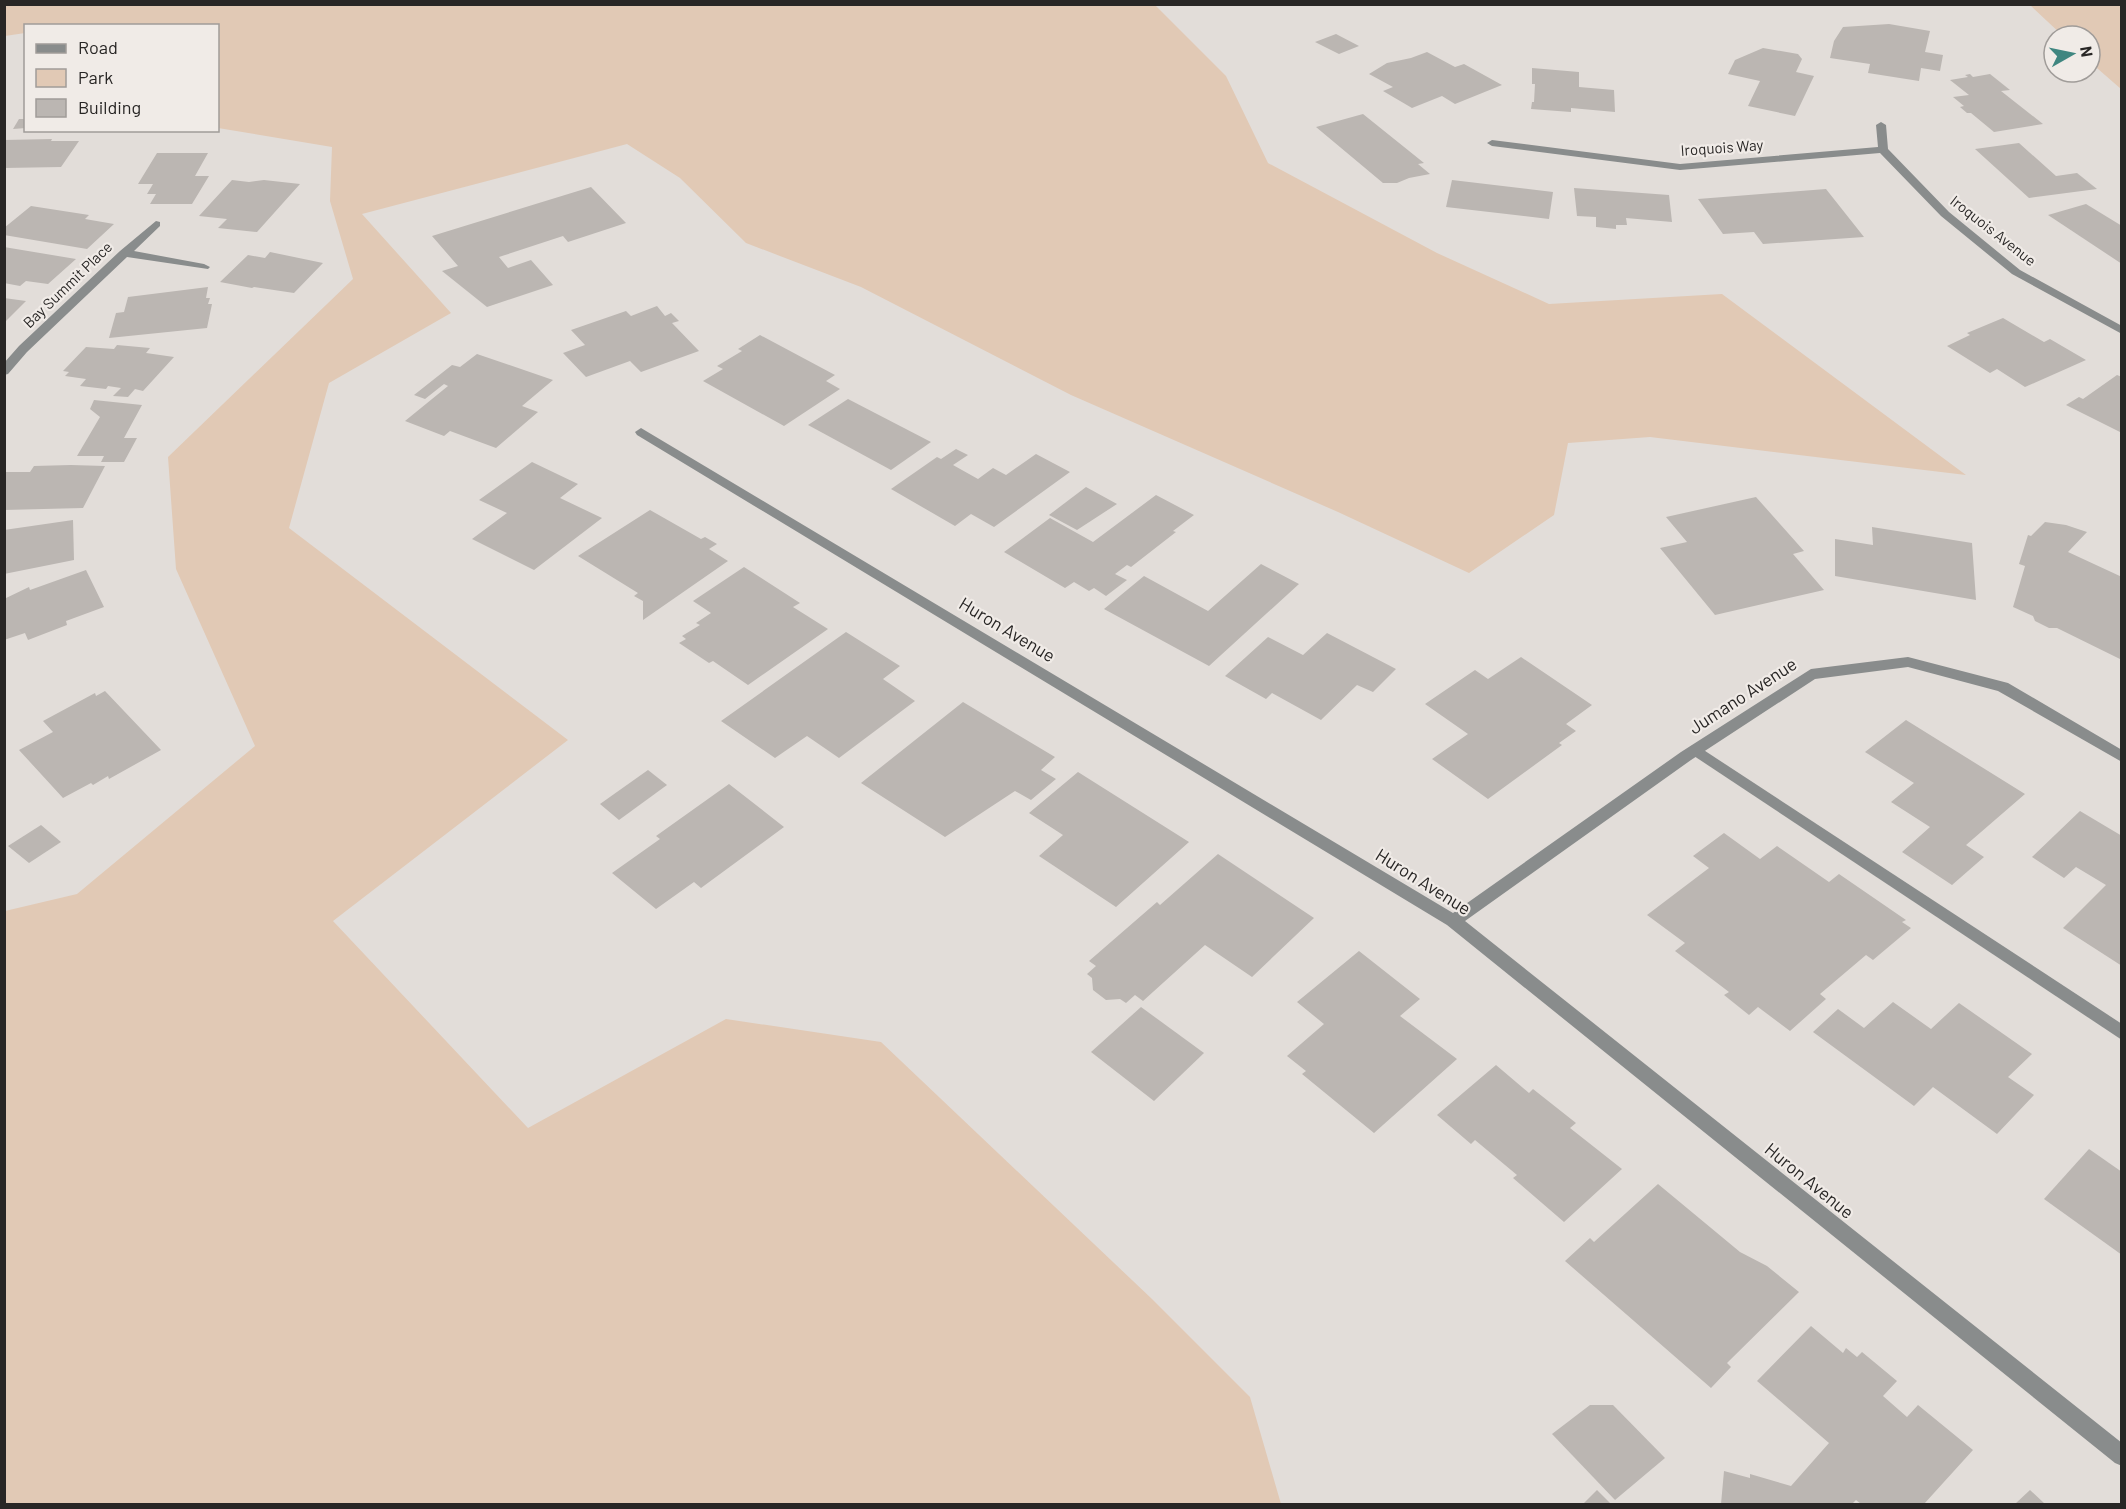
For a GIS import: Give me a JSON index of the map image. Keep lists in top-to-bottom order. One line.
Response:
{"streets":{"street":["Iroquois Way","Iroquois Avenue","Bay Summit Place","Huron Avenue","Jumano Avenue"]},"crossings":[["Iroquois Way","Iroquois Avenue"],["Huron Avenue","Jumano Avenue"]],"legend":["Road","Park","Building"],"north":"right"}
